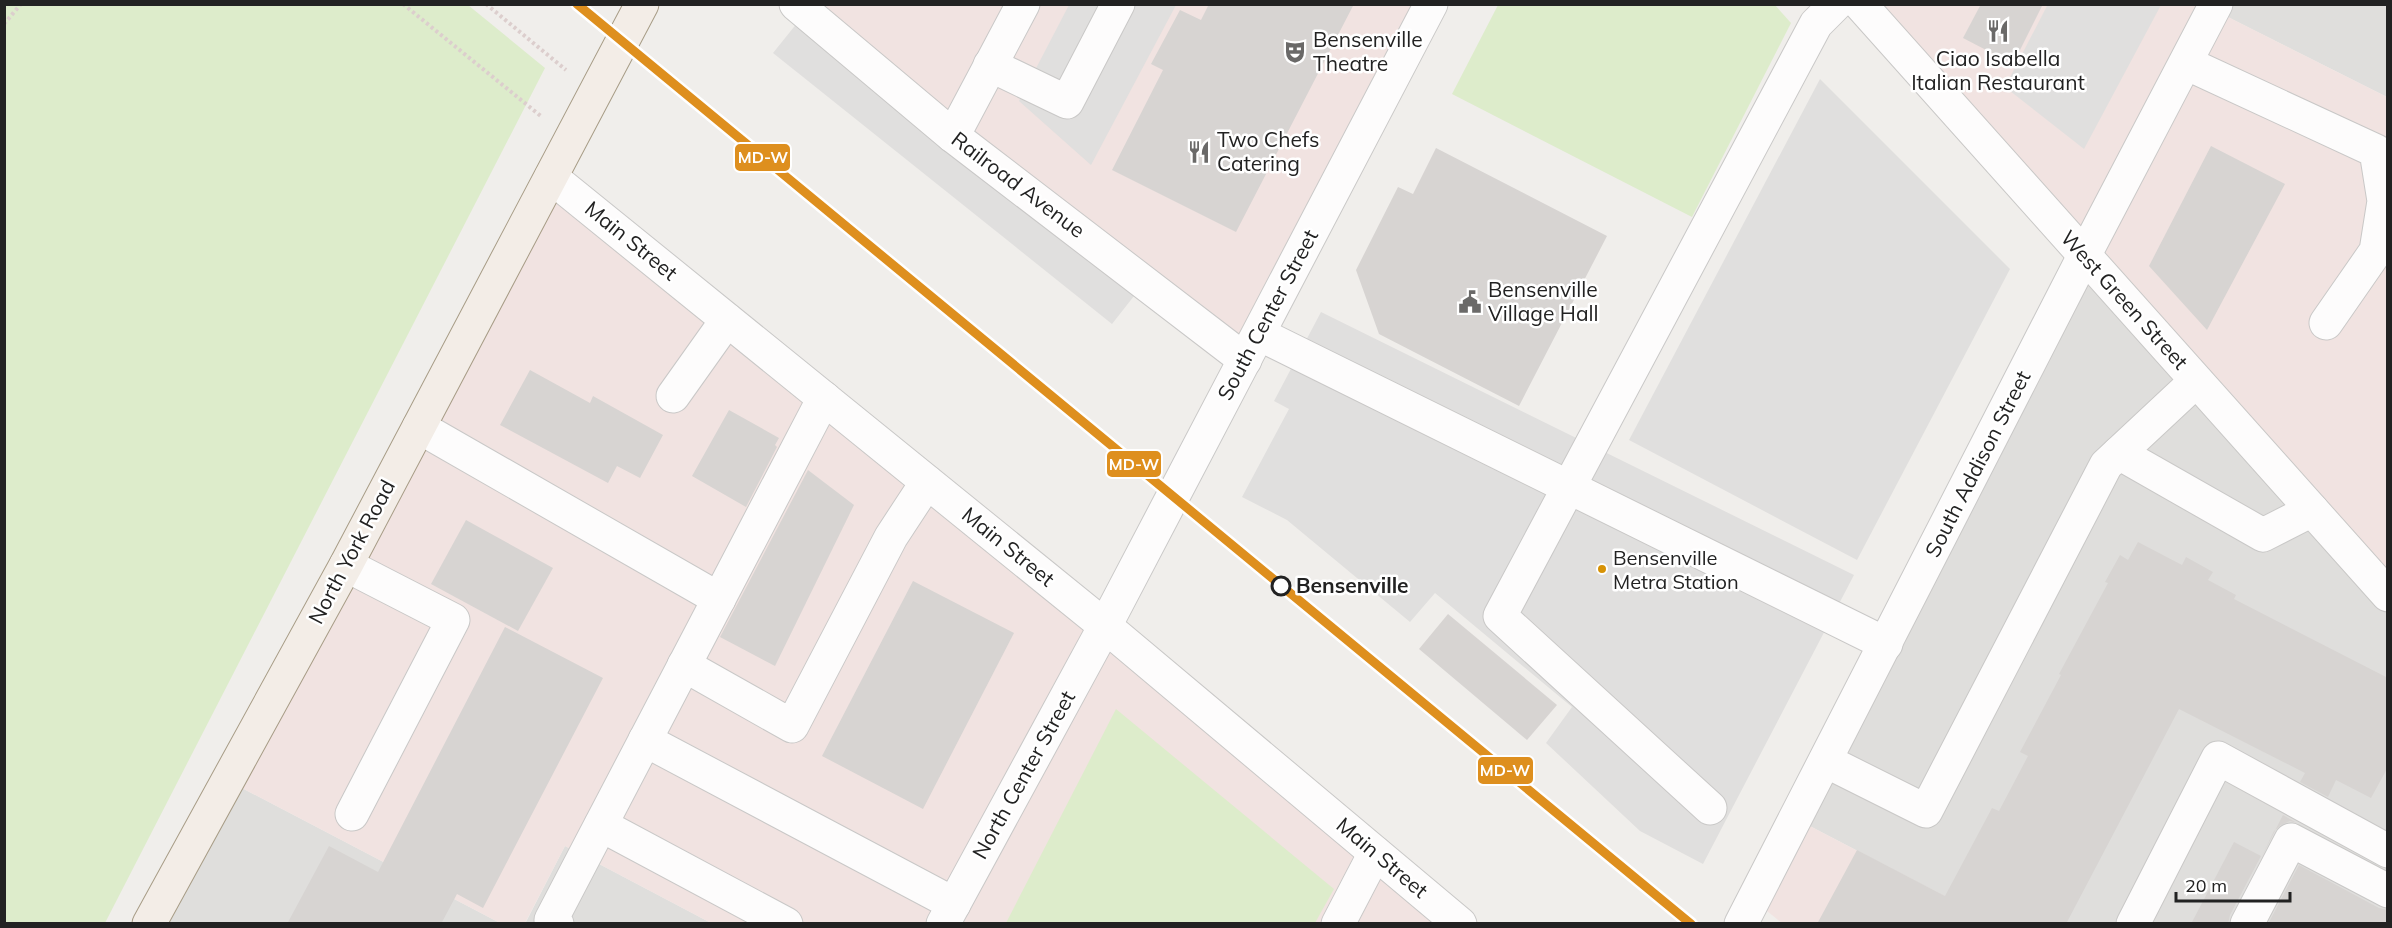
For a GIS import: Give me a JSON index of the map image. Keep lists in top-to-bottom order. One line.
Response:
{"streets":{"main road":["North York Road"],"street":["Railroad Avenue","Main Street","West Green Street","South Center Street","South Addison Street","North Center Street"]},"crossings":[["Railroad Avenue","South Center Street"],["Railroad Avenue","South Addison Street"],["Main Street","South Center Street"],["Main Street","North York Road"],["Main Street","North Center Street"],["West Green Street","South Addison Street"],["South Center Street","North Center Street"]],"places":{"restaurant":["Ciao Isabella Italian Restaurant","Two Chefs Catering"],"theatre":["Bensenville Theatre"],"public building":["Bensenville Village Hall"],"other":["Bensenville Metra Station","Bensenville"]},"lines":["transit line MD-W"],"scale_bar":"20 m"}
